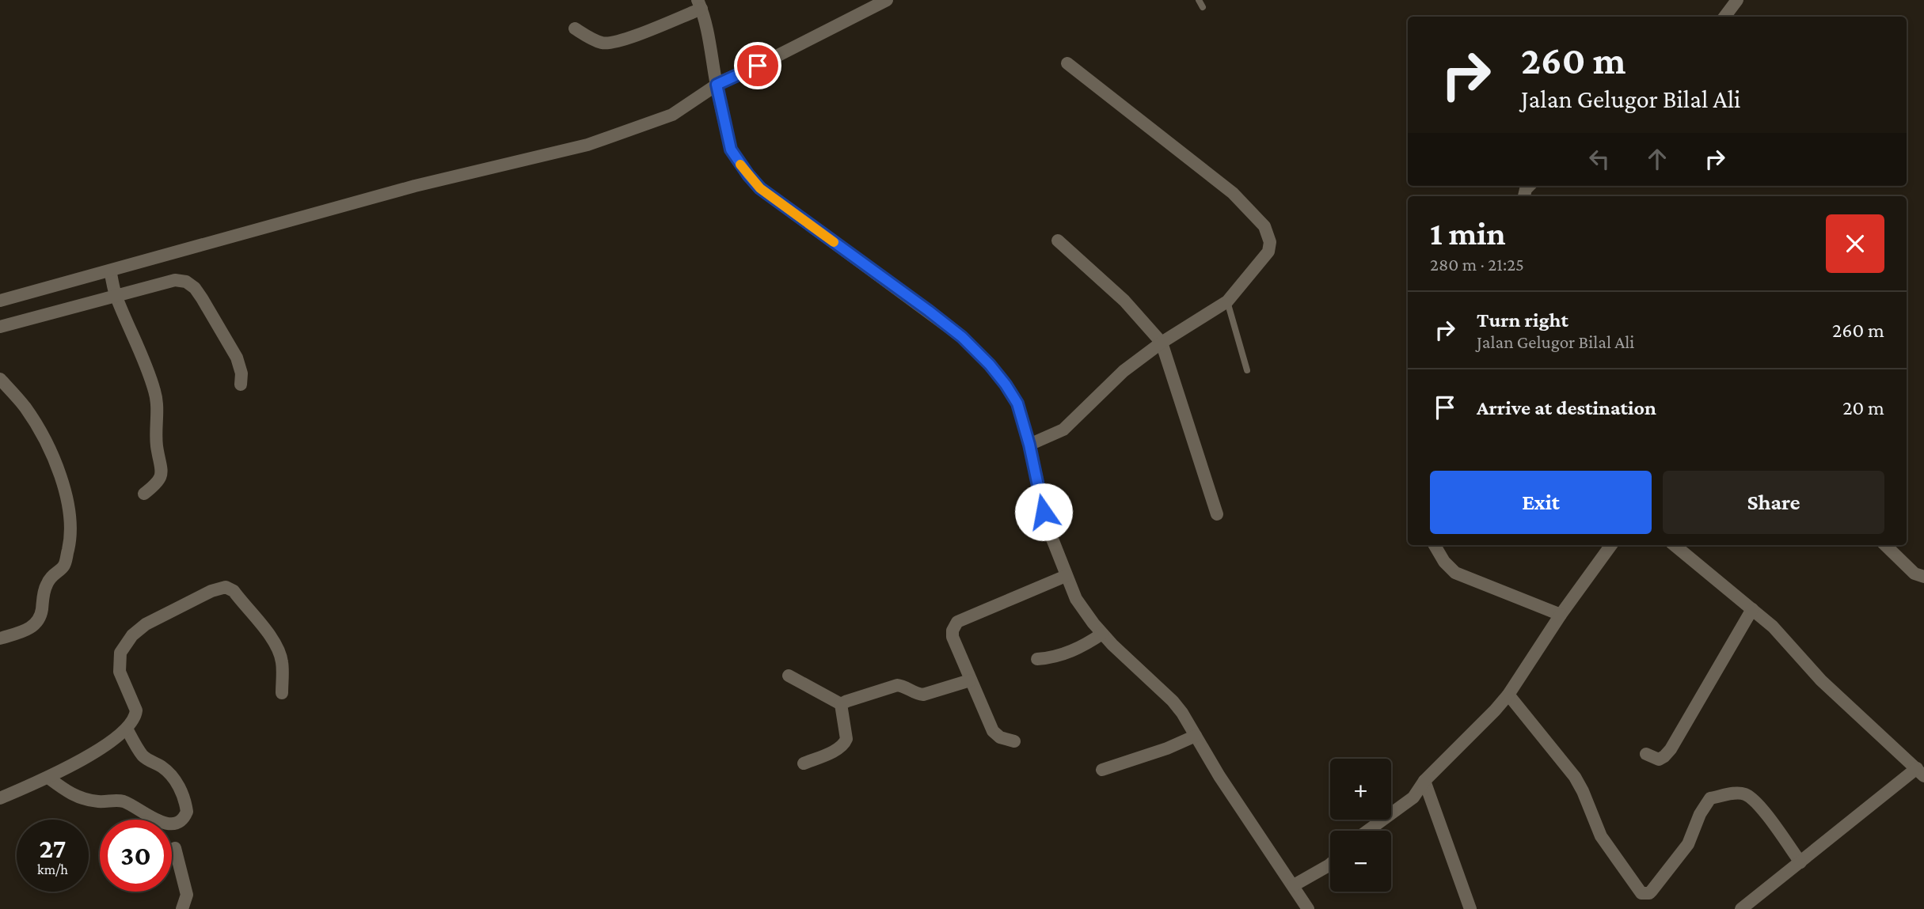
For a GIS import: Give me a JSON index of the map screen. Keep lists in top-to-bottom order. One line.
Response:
{"page":{"turn":["260 m","Jalan Gelugor Bilal Ali"],"heading":["1 min","280 m · 21:25"],"list":[{"name":"Turn right","note":"Jalan Gelugor Bilal Ali","value":"260 m"},{"name":"Arrive at destination","value":"20 m"}],"buttons":["Exit","Share"],"map_buttons":["+","−"],"speed":"27 km/h","limit":"30"}}
